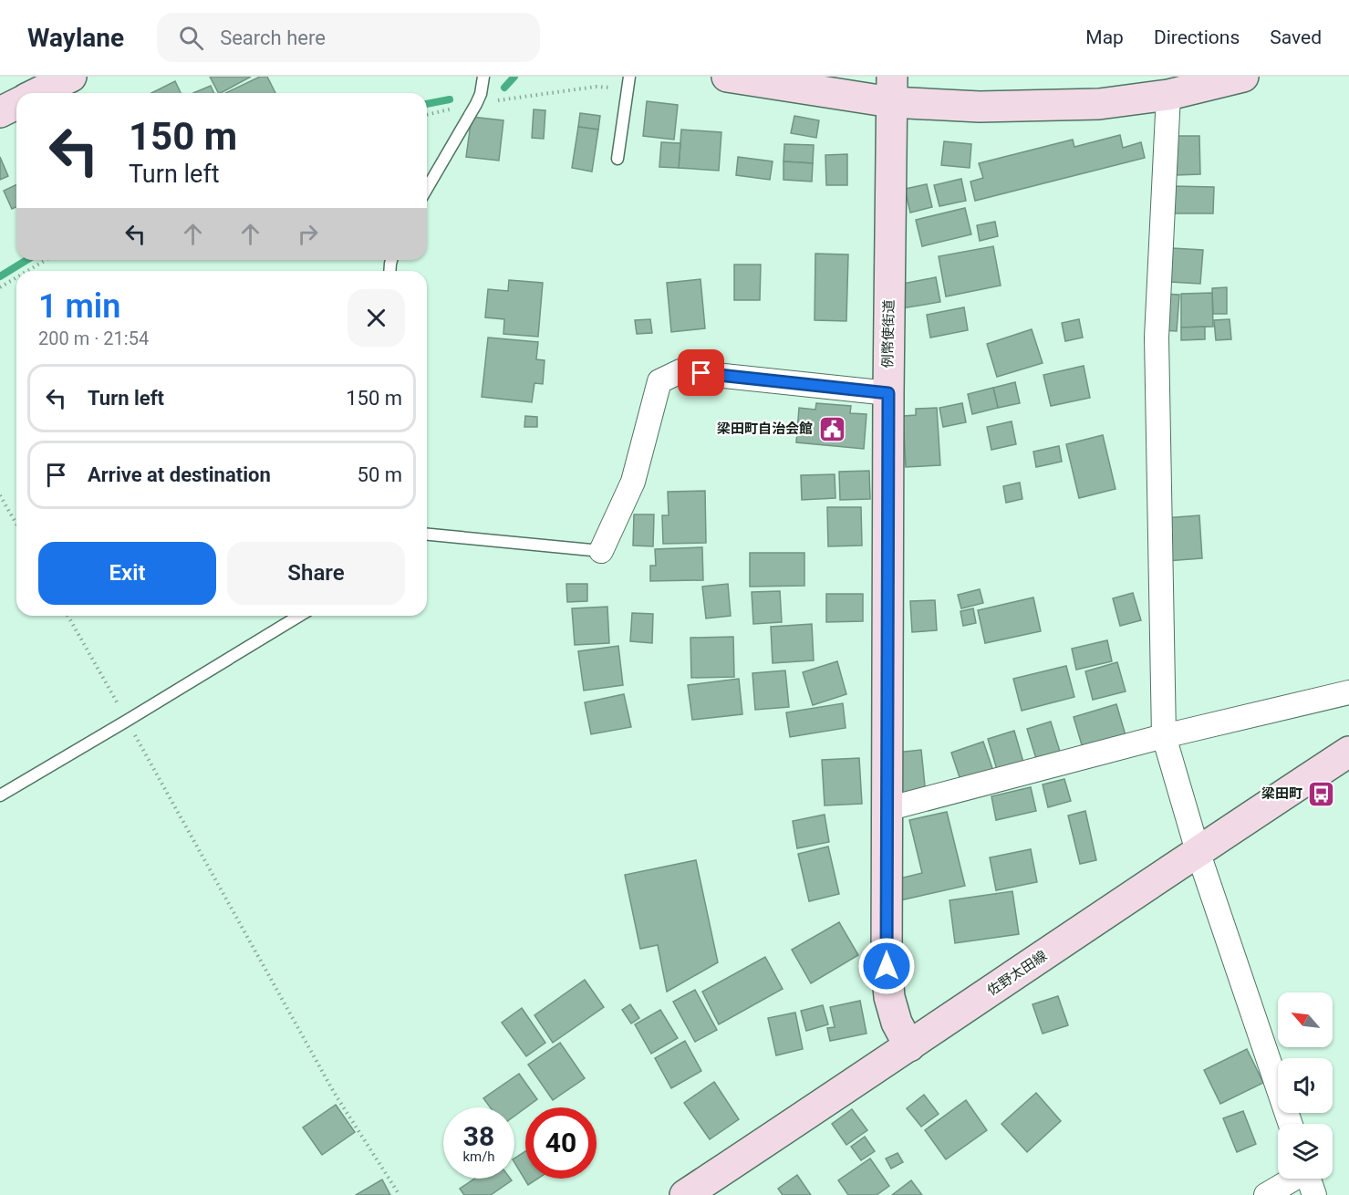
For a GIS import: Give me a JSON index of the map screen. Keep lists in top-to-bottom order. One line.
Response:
{"streets":{"street":["例幣使街道","佐野太田線"]},"crossings":[["例幣使街道","佐野太田線"]],"places":{"public building":["梁田町自治会館"],"bus stop":["梁田町"]},"north":"top left","page":{"header":"Waylane","search":"Search here","nav":["Map","Directions","Saved"],"turn":["150 m","Turn left"],"heading":["1 min","200 m · 21:54"],"list":[{"name":"Turn left","value":"150 m"},{"name":"Arrive at destination","value":"50 m"}],"buttons":["Exit","Share"],"speed":"38 km/h","limit":"40"}}
